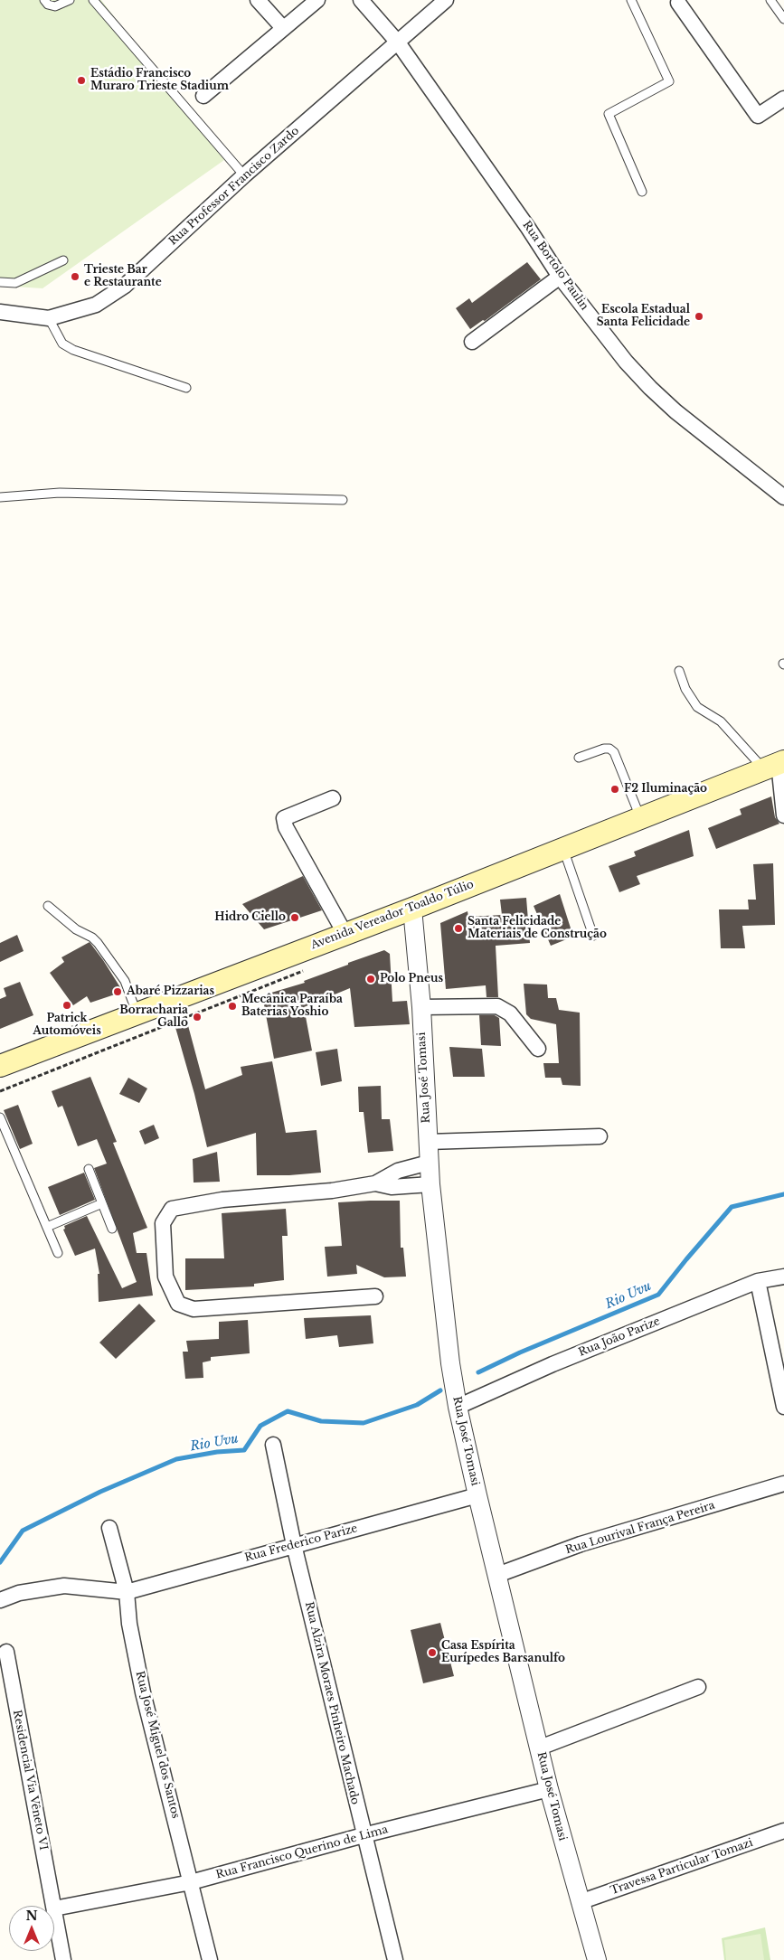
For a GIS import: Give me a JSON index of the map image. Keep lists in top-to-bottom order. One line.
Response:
{"streets":{"main road":["Avenida Vereador Toaldo Túlio"],"street":["Rua Professor Francisco Zardo","Rua Bortolo Paulin","Rua José Tomasi","Rua João Parize","Rua Lourival França Pereira","Rua Frederico Parize","Rua Alzira Moraes Pinheiro Machado","Rua José Miguel dos Santos","Residencial Via Vêneto VI","Rua Francisco Querino de Lima","Travessa Particular Tomazi"]},"crossings":[["Rua Professor Francisco Zardo","Rua Bortolo Paulin"],["Avenida Vereador Toaldo Túlio","Rua José Tomasi"],["Rua José Tomasi","Rua João Parize"],["Rua José Tomasi","Rua Lourival França Pereira"],["Rua José Tomasi","Rua Frederico Parize"],["Rua José Tomasi","Rua Francisco Querino de Lima"],["Rua José Tomasi","Travessa Particular Tomazi"],["Rua Frederico Parize","Rua Alzira Moraes Pinheiro Machado"],["Rua Frederico Parize","Rua José Miguel dos Santos"],["Rua Alzira Moraes Pinheiro Machado","Rua Francisco Querino de Lima"],["Rua José Miguel dos Santos","Rua Francisco Querino de Lima"],["Residencial Via Vêneto VI","Rua Francisco Querino de Lima"]],"water":["Rio Uvu"],"places":["Estádio Francisco Muraro Trieste Stadium","Trieste Bar e Restaurante","Escola Estadual Santa Felicidade","F2 Iluminação","Hidro Ciello","Santa Felicidade Materiais de Construção","Polo Pneus","Abaré Pizzarias","Patrick Automóveis","Mecânica Paraíba Baterias Yoshio","Borracharia Gallo","Casa Espírita Eurípedes Barsanulfo"],"north":"top"}
